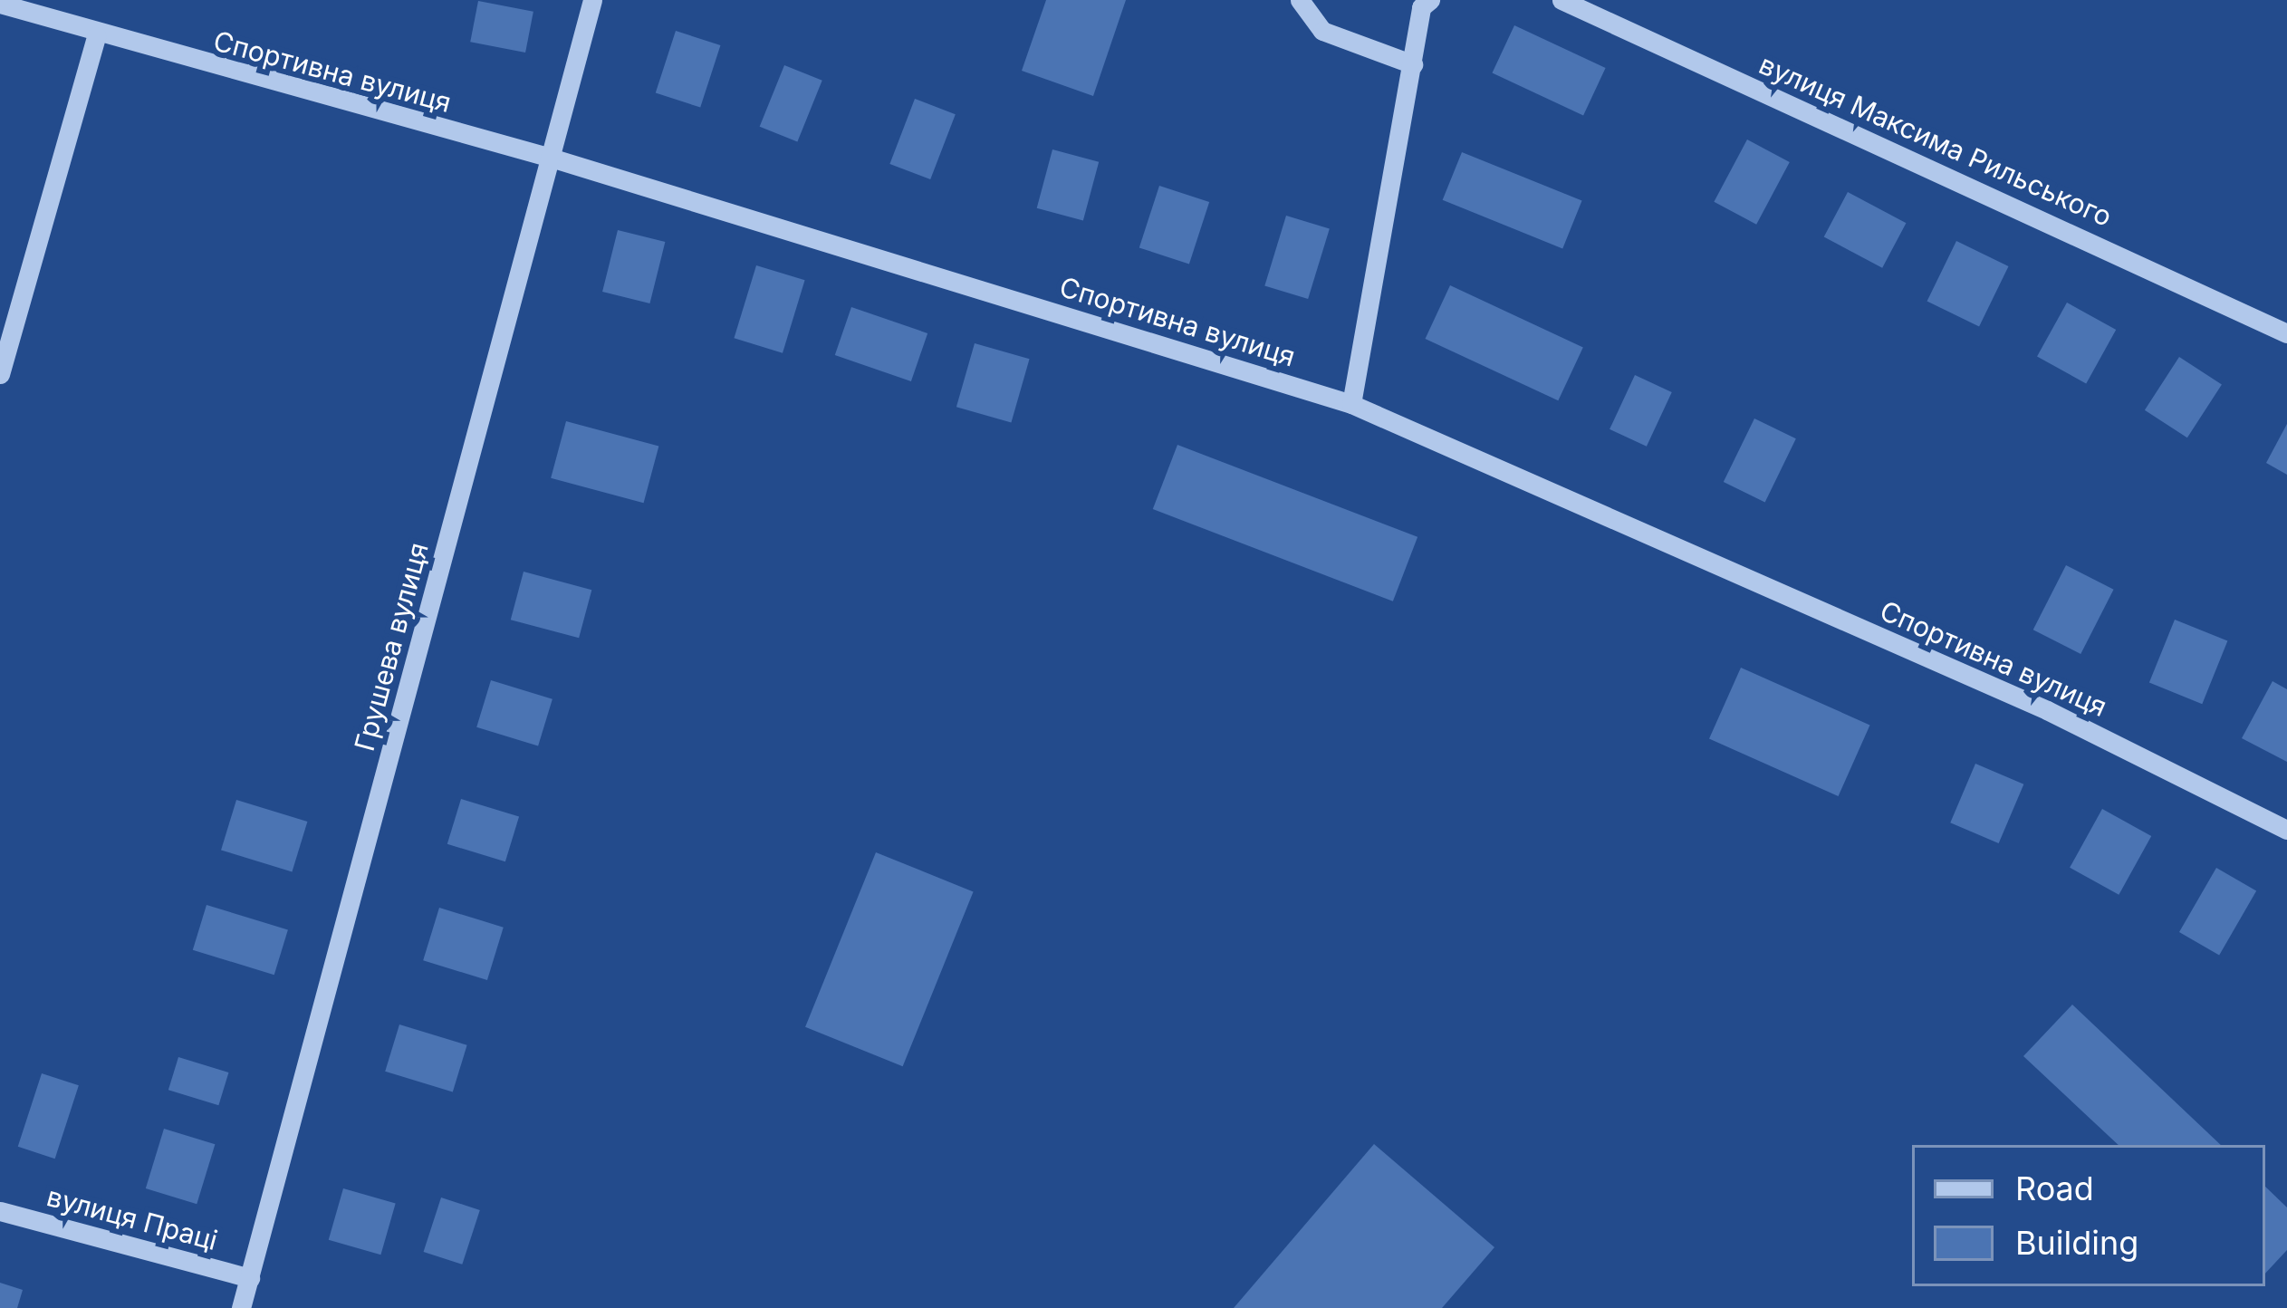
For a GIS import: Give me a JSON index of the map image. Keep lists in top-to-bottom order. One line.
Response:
{"streets":{"street":["Спортивна вулиця","вулиця Максима Рильського","Грушева вулиця","вулиця Праці"]},"crossings":[["Спортивна вулиця","Грушева вулиця"],["Грушева вулиця","вулиця Праці"]],"legend":["Road","Building"]}
